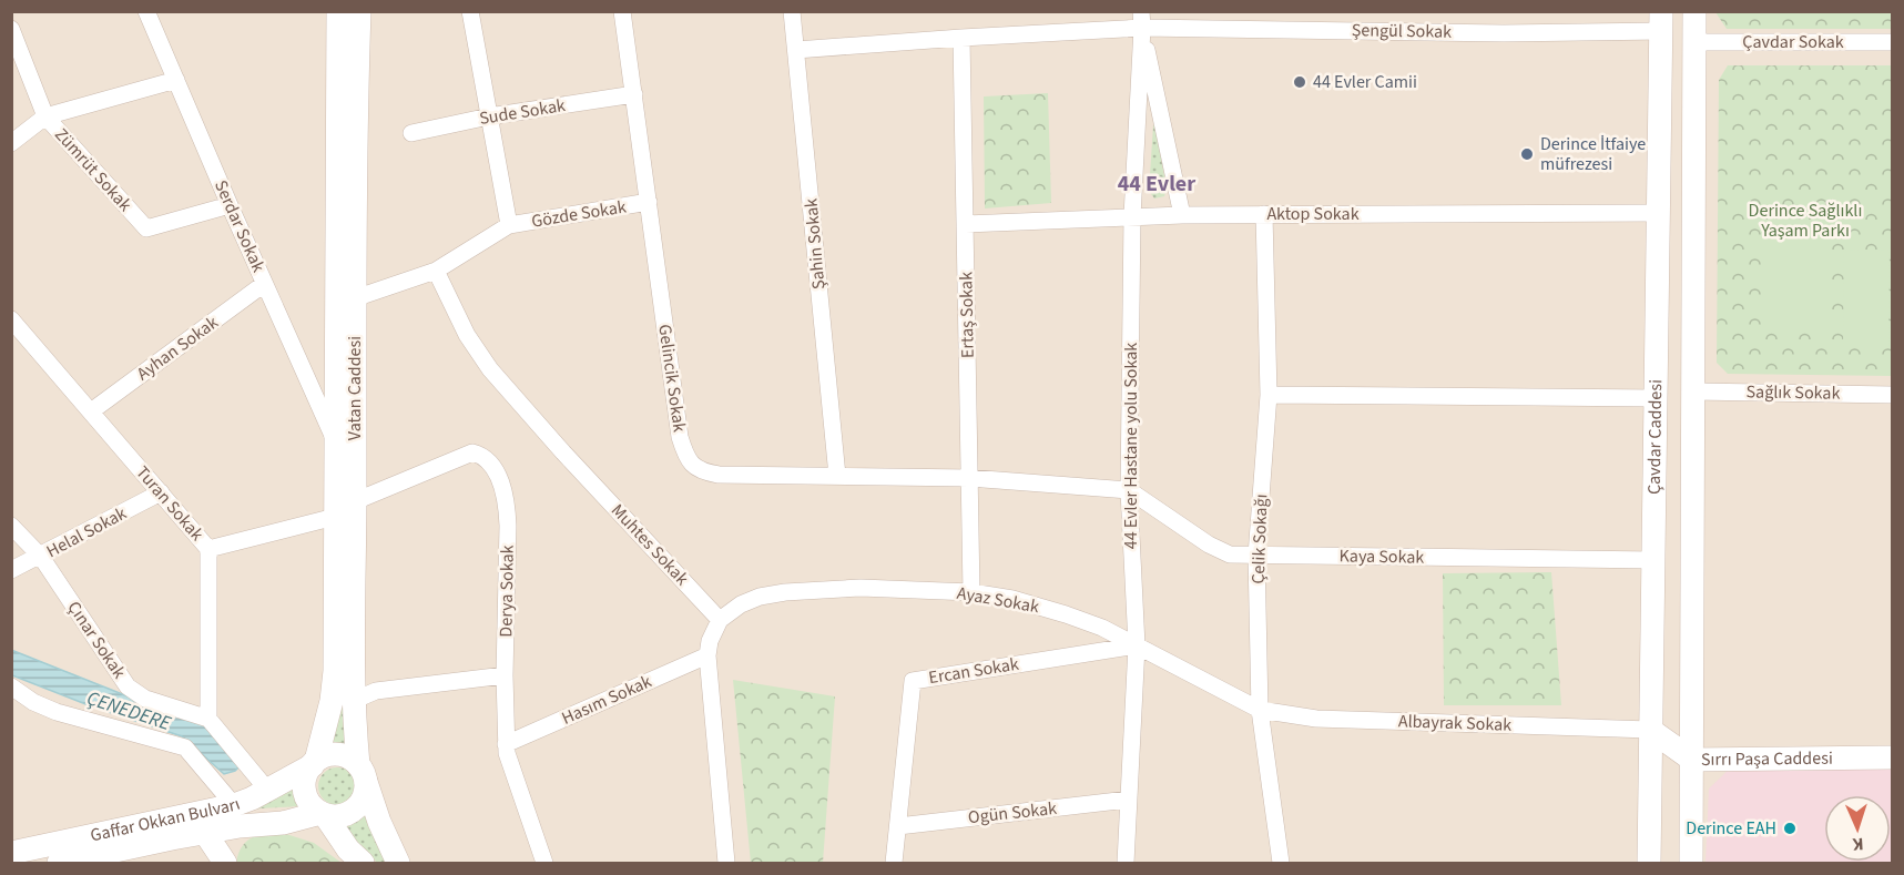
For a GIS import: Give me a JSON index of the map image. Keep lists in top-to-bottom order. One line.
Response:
{"streets":{"main road":["Vatan Caddesi","Çavdar Caddesi","Sırrı Paşa Caddesi","Gaffar Okkan Bulvarı"],"street":["Şengül Sokak","Çavdar Sokak","Sude Sokak","Zümrüt Sokak","Gözde Sokak","Aktop Sokak","Serdar Sokak","Şahin Sokak","Ertaş Sokak","Ayhan Sokak","Gelincik Sokak","Sağlık Sokak","44 Evler Hastane yolu Sokak","Turan Sokak","Helal Sokak","Çelik Sokağı","Muhtes Sokak","Kaya Sokak","Derya Sokak","Ayaz Sokak","Çınar Sokak","Ercan Sokak","Hasım Sokak","Albayrak Sokak","Ogün Sokak"]},"crossings":[["Şengül Sokak","Şahin Sokak"],["Şengül Sokak","Ertaş Sokak"],["Şengül Sokak","Çavdar Caddesi"],["Şengül Sokak","44 Evler Hastane yolu Sokak"],["Çavdar Sokak","Çavdar Caddesi"],["Sude Sokak","Gözde Sokak"],["Sude Sokak","Gelincik Sokak"],["Zümrüt Sokak","Serdar Sokak"],["Gözde Sokak","Gelincik Sokak"],["Gözde Sokak","Vatan Caddesi"],["Gözde Sokak","Muhtes Sokak"],["Aktop Sokak","Ertaş Sokak"],["Aktop Sokak","Çavdar Caddesi"],["Aktop Sokak","44 Evler Hastane yolu Sokak"],["Aktop Sokak","Çelik Sokağı"],["Serdar Sokak","Ayhan Sokak"],["Serdar Sokak","Vatan Caddesi"],["Şahin Sokak","Gelincik Sokak"],["Ertaş Sokak","Gelincik Sokak"],["Ertaş Sokak","Ayaz Sokak"],["Ayhan Sokak","Turan Sokak"],["Gelincik Sokak","44 Evler Hastane yolu Sokak"],["Gelincik Sokak","Kaya Sokak"],["Vatan Caddesi","Derya Sokak"],["Vatan Caddesi","Gaffar Okkan Bulvarı"],["Sağlık Sokak","Çavdar Caddesi"],["Çavdar Caddesi","Kaya Sokak"],["Çavdar Caddesi","Albayrak Sokak"],["Çavdar Caddesi","Sırrı Paşa Caddesi"],["44 Evler Hastane yolu Sokak","Kaya Sokak"],["44 Evler Hastane yolu Sokak","Ayaz Sokak"],["44 Evler Hastane yolu Sokak","Ercan Sokak"],["44 Evler Hastane yolu Sokak","Ogün Sokak"],["Turan Sokak","Helal Sokak"],["Turan Sokak","Çınar Sokak"],["Helal Sokak","Çınar Sokak"],["Çelik Sokağı","Kaya Sokak"],["Çelik Sokağı","Ayaz Sokak"],["Çelik Sokağı","Albayrak Sokak"],["Muhtes Sokak","Ayaz Sokak"],["Derya Sokak","Hasım Sokak"],["Ayaz Sokak","Ercan Sokak"],["Ayaz Sokak","Albayrak Sokak"],["Ercan Sokak","Ogün Sokak"],["Albayrak Sokak","Sırrı Paşa Caddesi"]],"districts":["44 Evler"],"water":["ÇENEDERE"],"parks":["Derince Sağlıklı Yaşam Parkı"],"places":["44 Evler Camii","Derince İtfaiye müfrezesi","Derince EAH"],"north":"bottom"}
